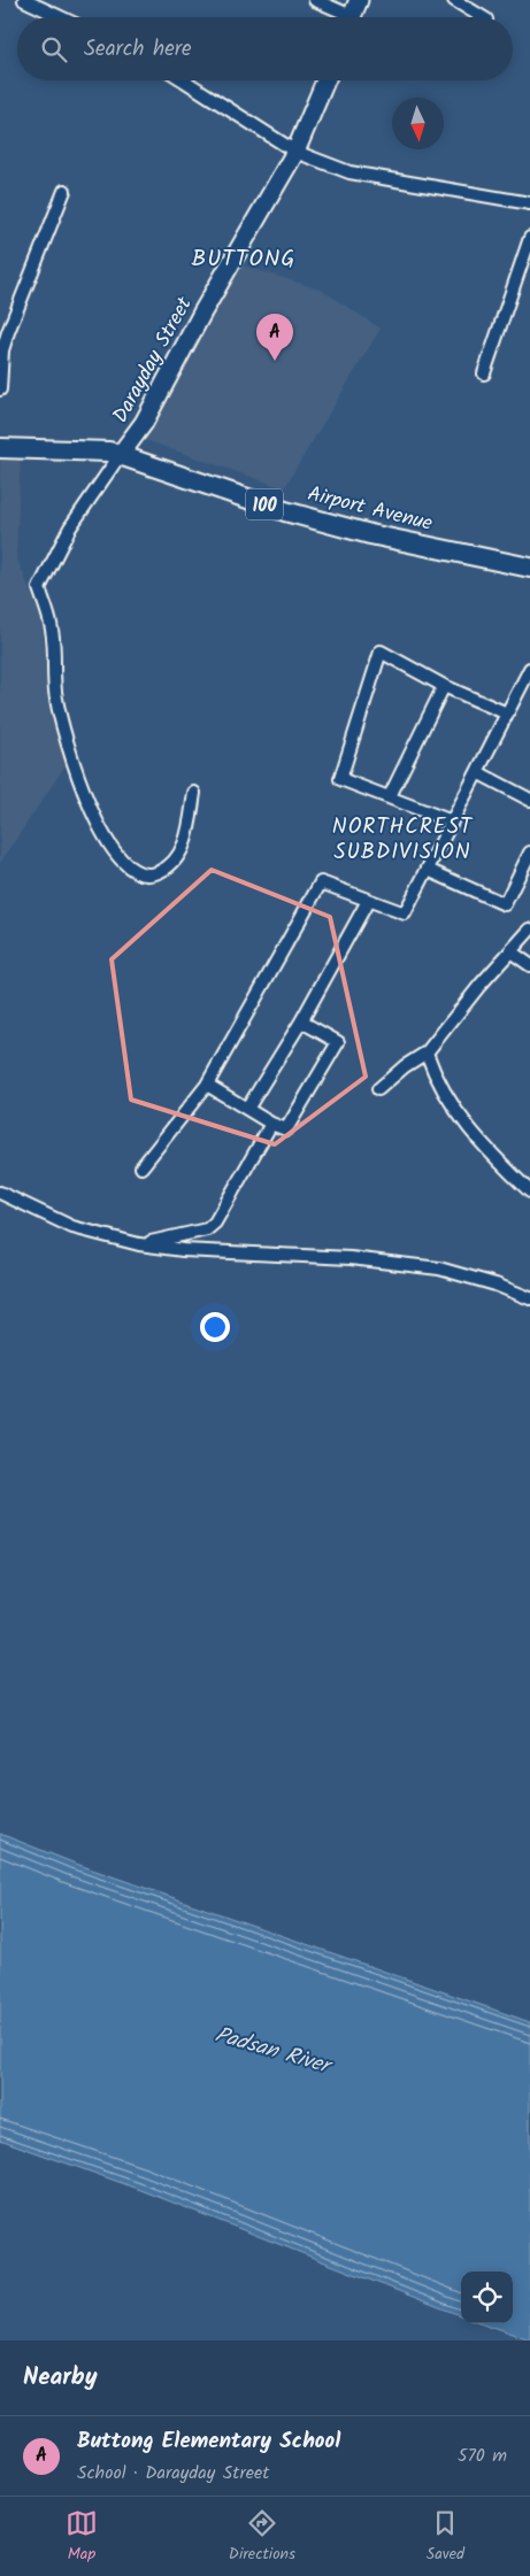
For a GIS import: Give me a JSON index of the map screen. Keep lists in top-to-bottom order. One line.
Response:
{"streets":{"main road":["100","Airport Avenue"],"street":["Darayday Street"]},"crossings":[["Darayday Street","Airport Avenue"]],"districts":["BUTTONG","NORTHCREST SUBDIVISION"],"water":["Padsan River"],"north":"bottom","page":{"search":"Search here","pins":"A","heading":"Nearby","list":[{"mark":"A","name":"Buttong Elementary School","note":"School · Darayday Street","value":"570 m"}],"nav":["Map","Directions","Saved"]}}
